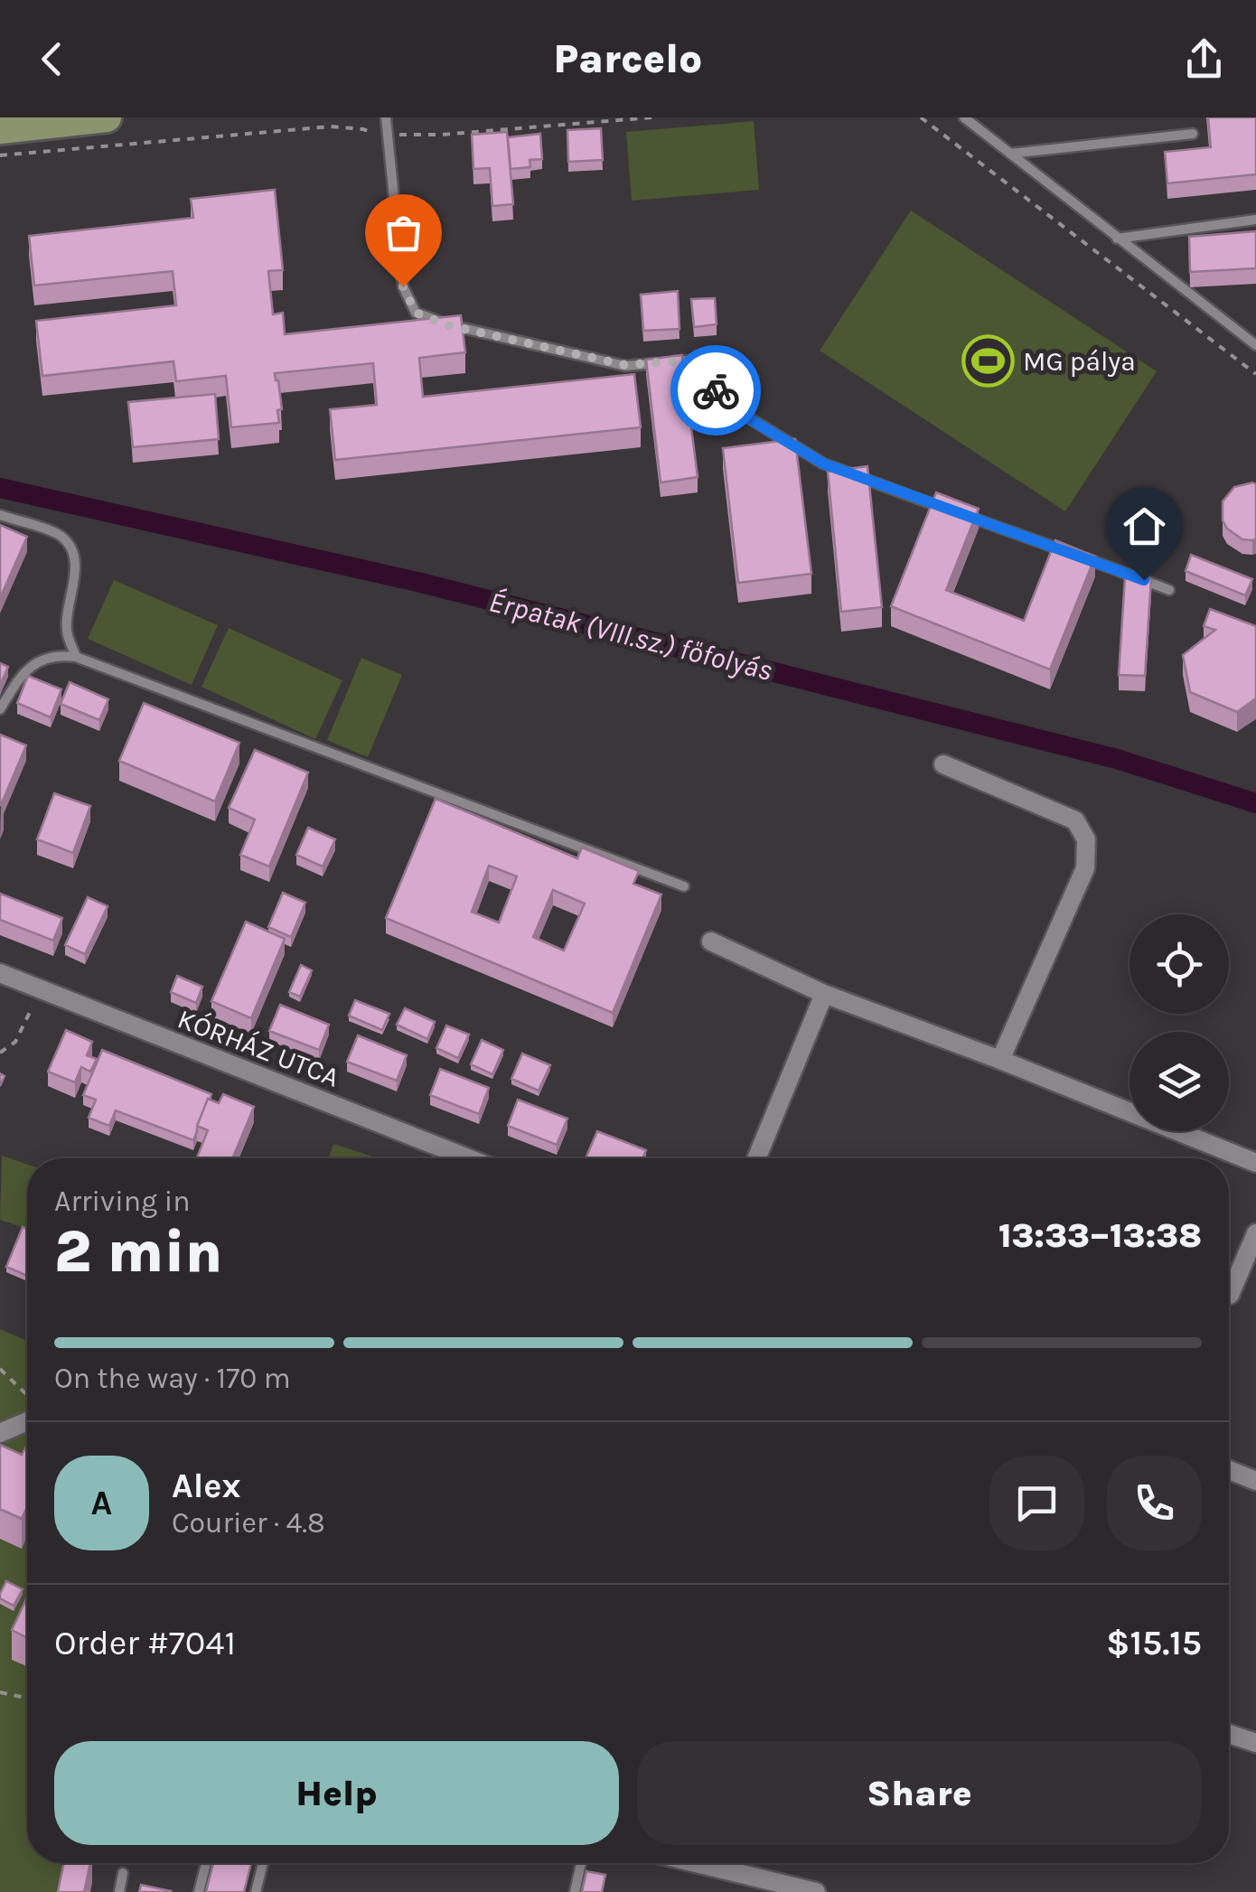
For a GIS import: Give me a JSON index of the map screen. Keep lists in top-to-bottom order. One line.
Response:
{"streets":{"street":["KÓRHÁZ UTCA"]},"water":["Érpatak (VIII.sz.) főfolyás"],"places":{"sports":["MG pálya"]},"page":{"header":"Parcelo","heading":["2 min","Arriving in","13:33–13:38"],"panel":["Alex","Courier · 4.8","Order #7041","$15.15"],"bar":"On the way · 170 m","round":"A","buttons":["Help","Share"]}}
